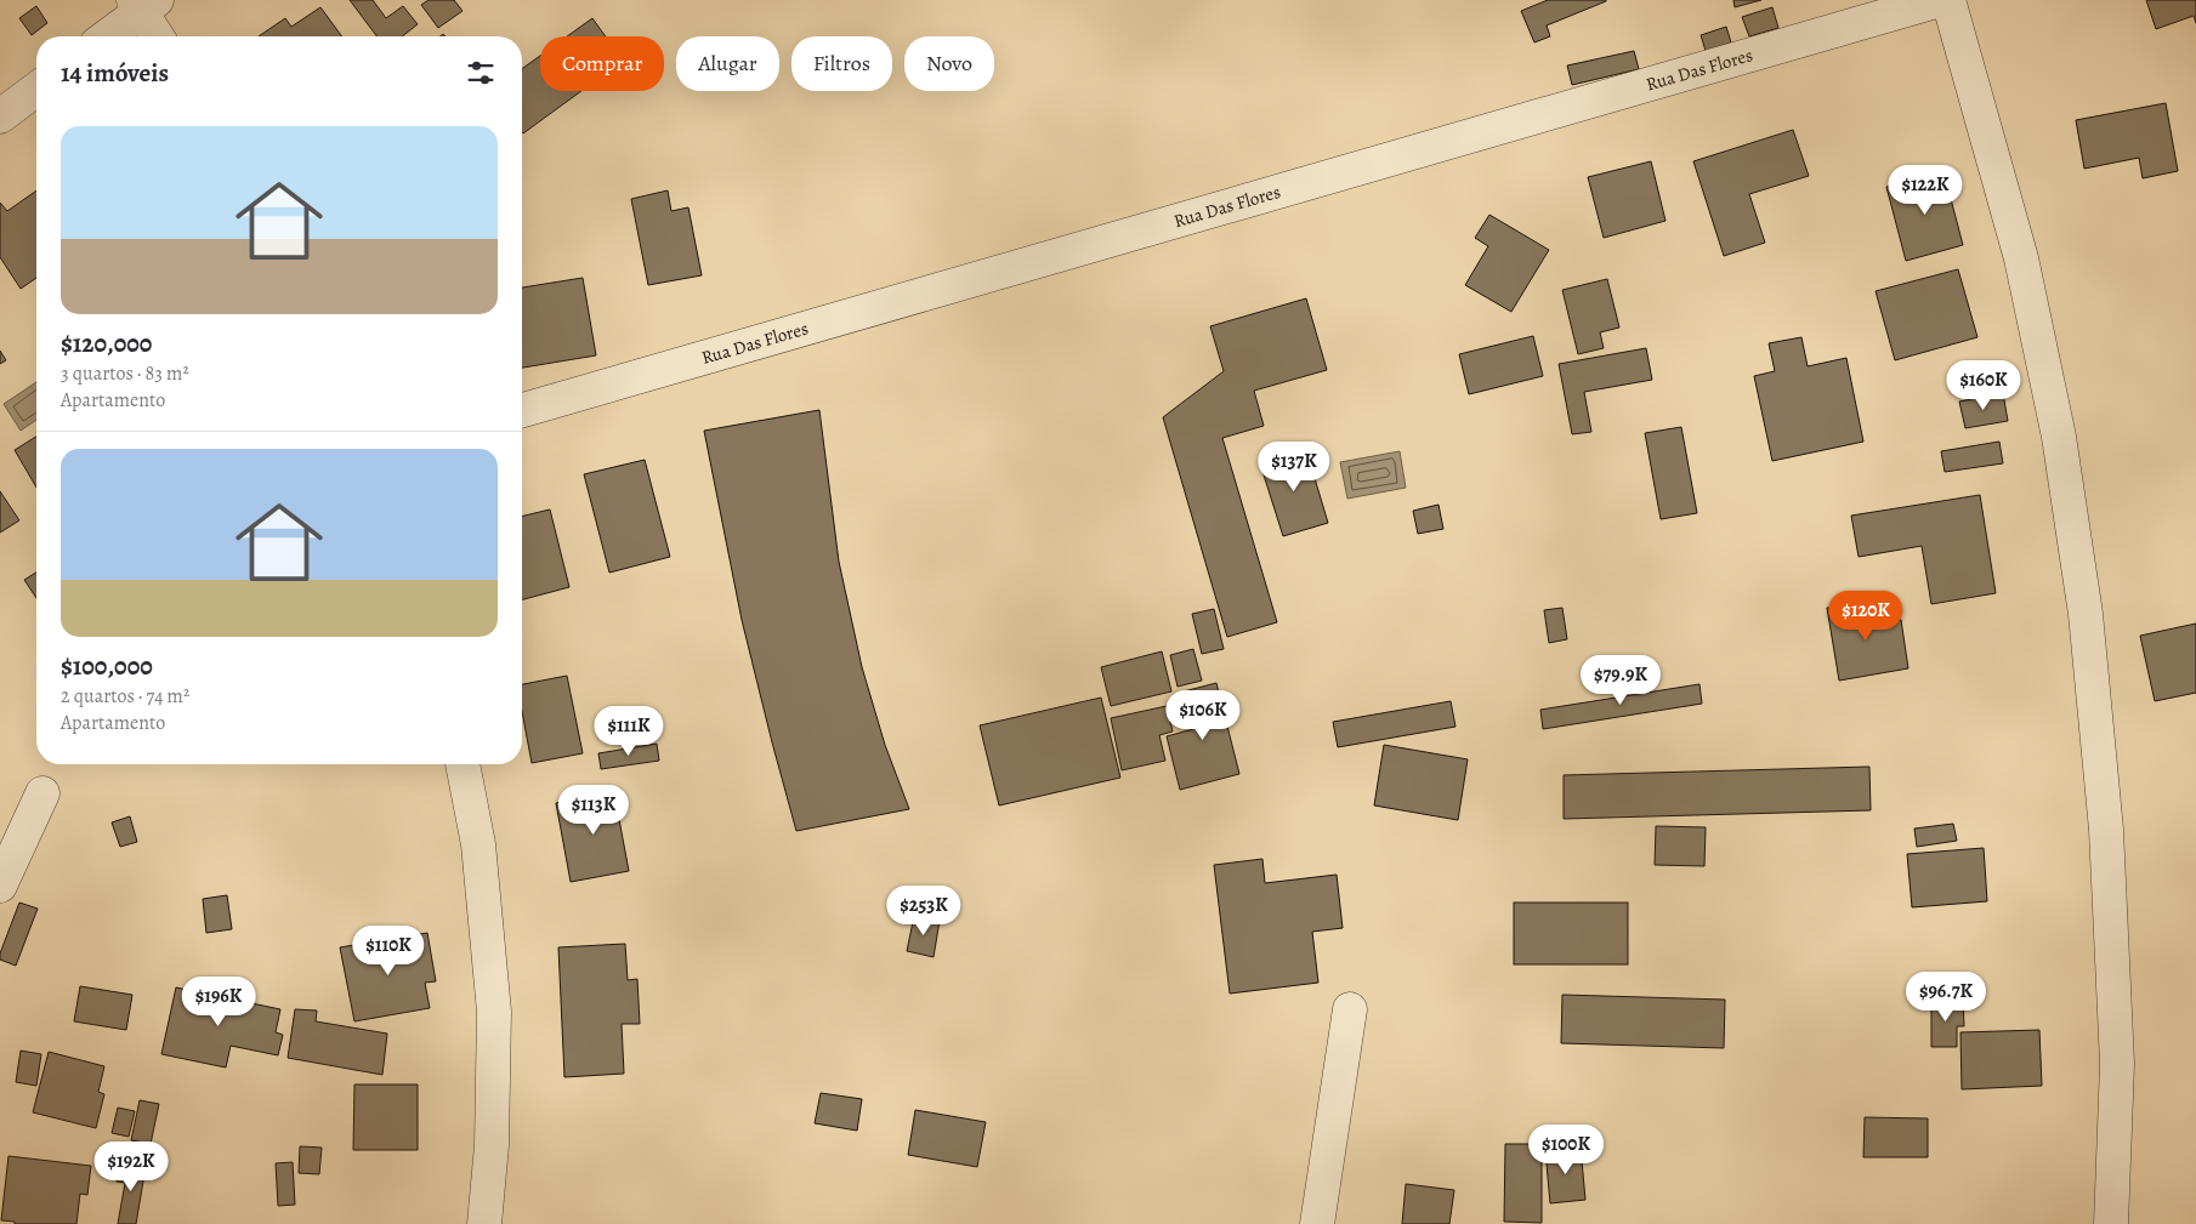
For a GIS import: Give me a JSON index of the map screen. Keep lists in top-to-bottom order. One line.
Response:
{"streets":{"street":["Rua Das Flores"]},"page":{"chip":["Comprar","Alugar","Filtros","Novo"],"heading":"14 imóveis","list":[{"name":"$120,000","note":"3 quartos · 83 m² · Apartamento"},{"name":"$100,000","note":"2 quartos · 74 m² · Apartamento"}],"price":["$122K","$160K","$137K","$120K","$79.9K","$106K","$111K","$113K","$253K","$110K","$96.7K","$196K","$100K","$192K"]}}
